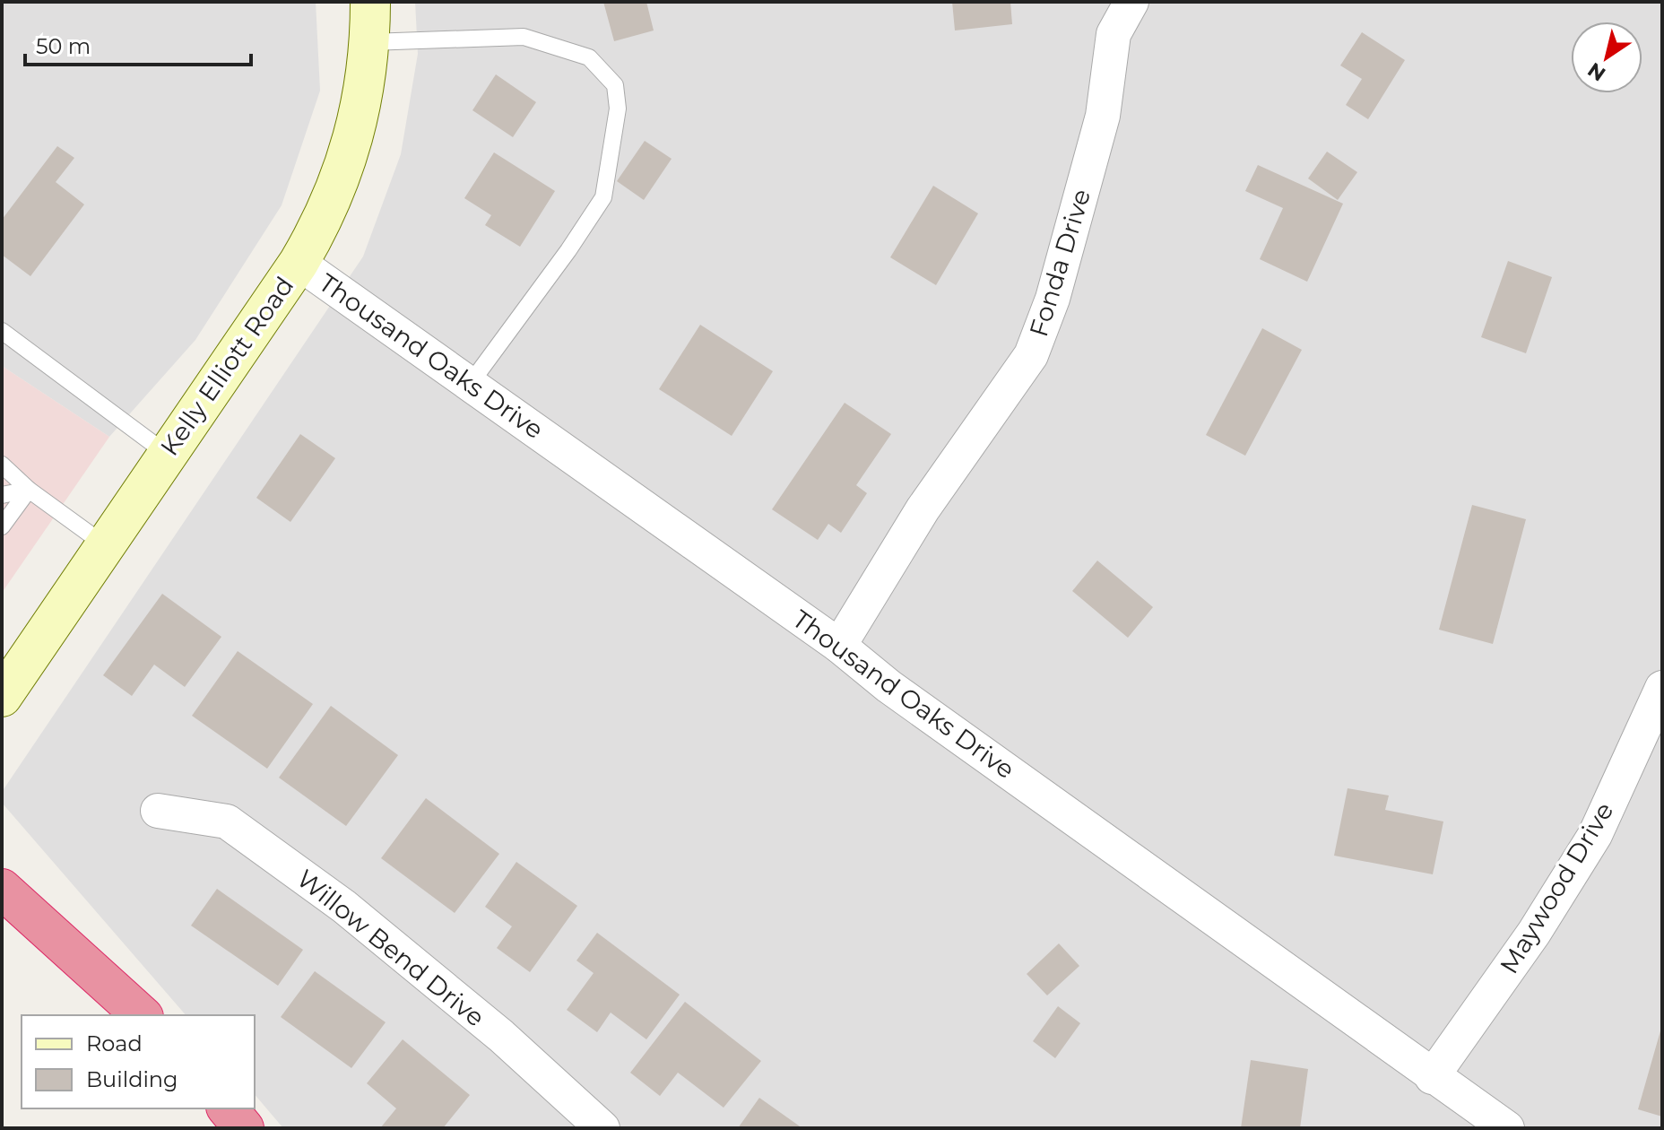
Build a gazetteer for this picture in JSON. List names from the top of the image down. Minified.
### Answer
{"streets":{"street":["Fonda Drive","Thousand Oaks Drive","Kelly Elliott Road","Maywood Drive","Willow Bend Drive"]},"crossings":[["Fonda Drive","Thousand Oaks Drive"],["Thousand Oaks Drive","Kelly Elliott Road"],["Thousand Oaks Drive","Maywood Drive"]],"legend":["Road","Building"],"scale_bar":"50 m","north":"bottom left"}
